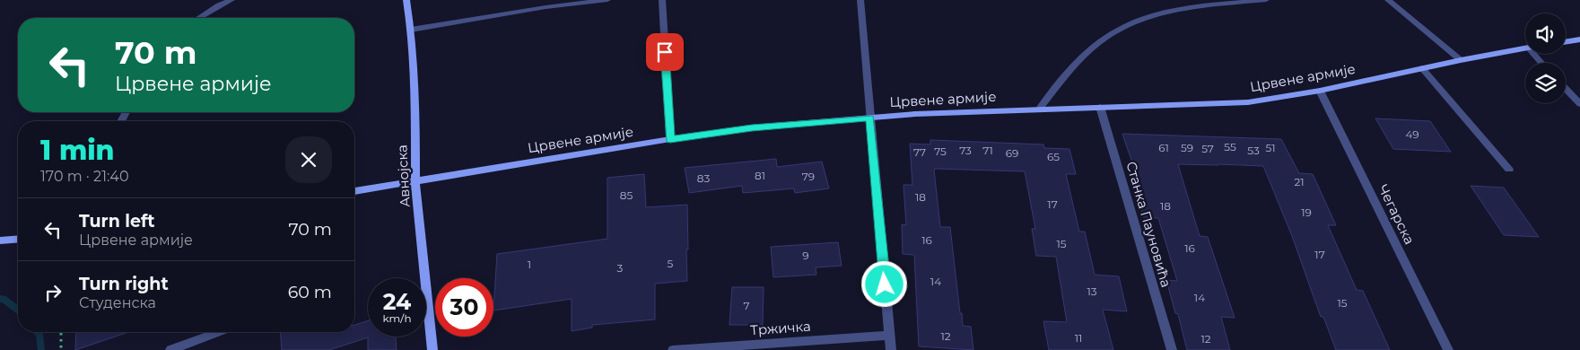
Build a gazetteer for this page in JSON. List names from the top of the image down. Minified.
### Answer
{"streets":{"main road":["Црвене армије","Авнојска"],"street":["Чегарска","Станка Пауновића","Тржичка"]},"crossings":[["Црвене армије","Авнојска"],["Црвене армије","Чегарска"],["Црвене армије","Станка Пауновића"]],"house_numbers":["49","55","61","59","51","57","73","71","53","75","77","69","65","81","79","83","21","85","18","17","18","19","16","15","16","17","9","5","1","3","14","13","14","15","7","12","11","12"],"page":{"turn":["70 m","Црвене армије"],"heading":["1 min","170 m · 21:40"],"list":[{"name":"Turn left","note":"Црвене армије","value":"70 m"},{"name":"Turn right","note":"Студенска","value":"60 m"}],"speed":"24 km/h","limit":"30"}}
